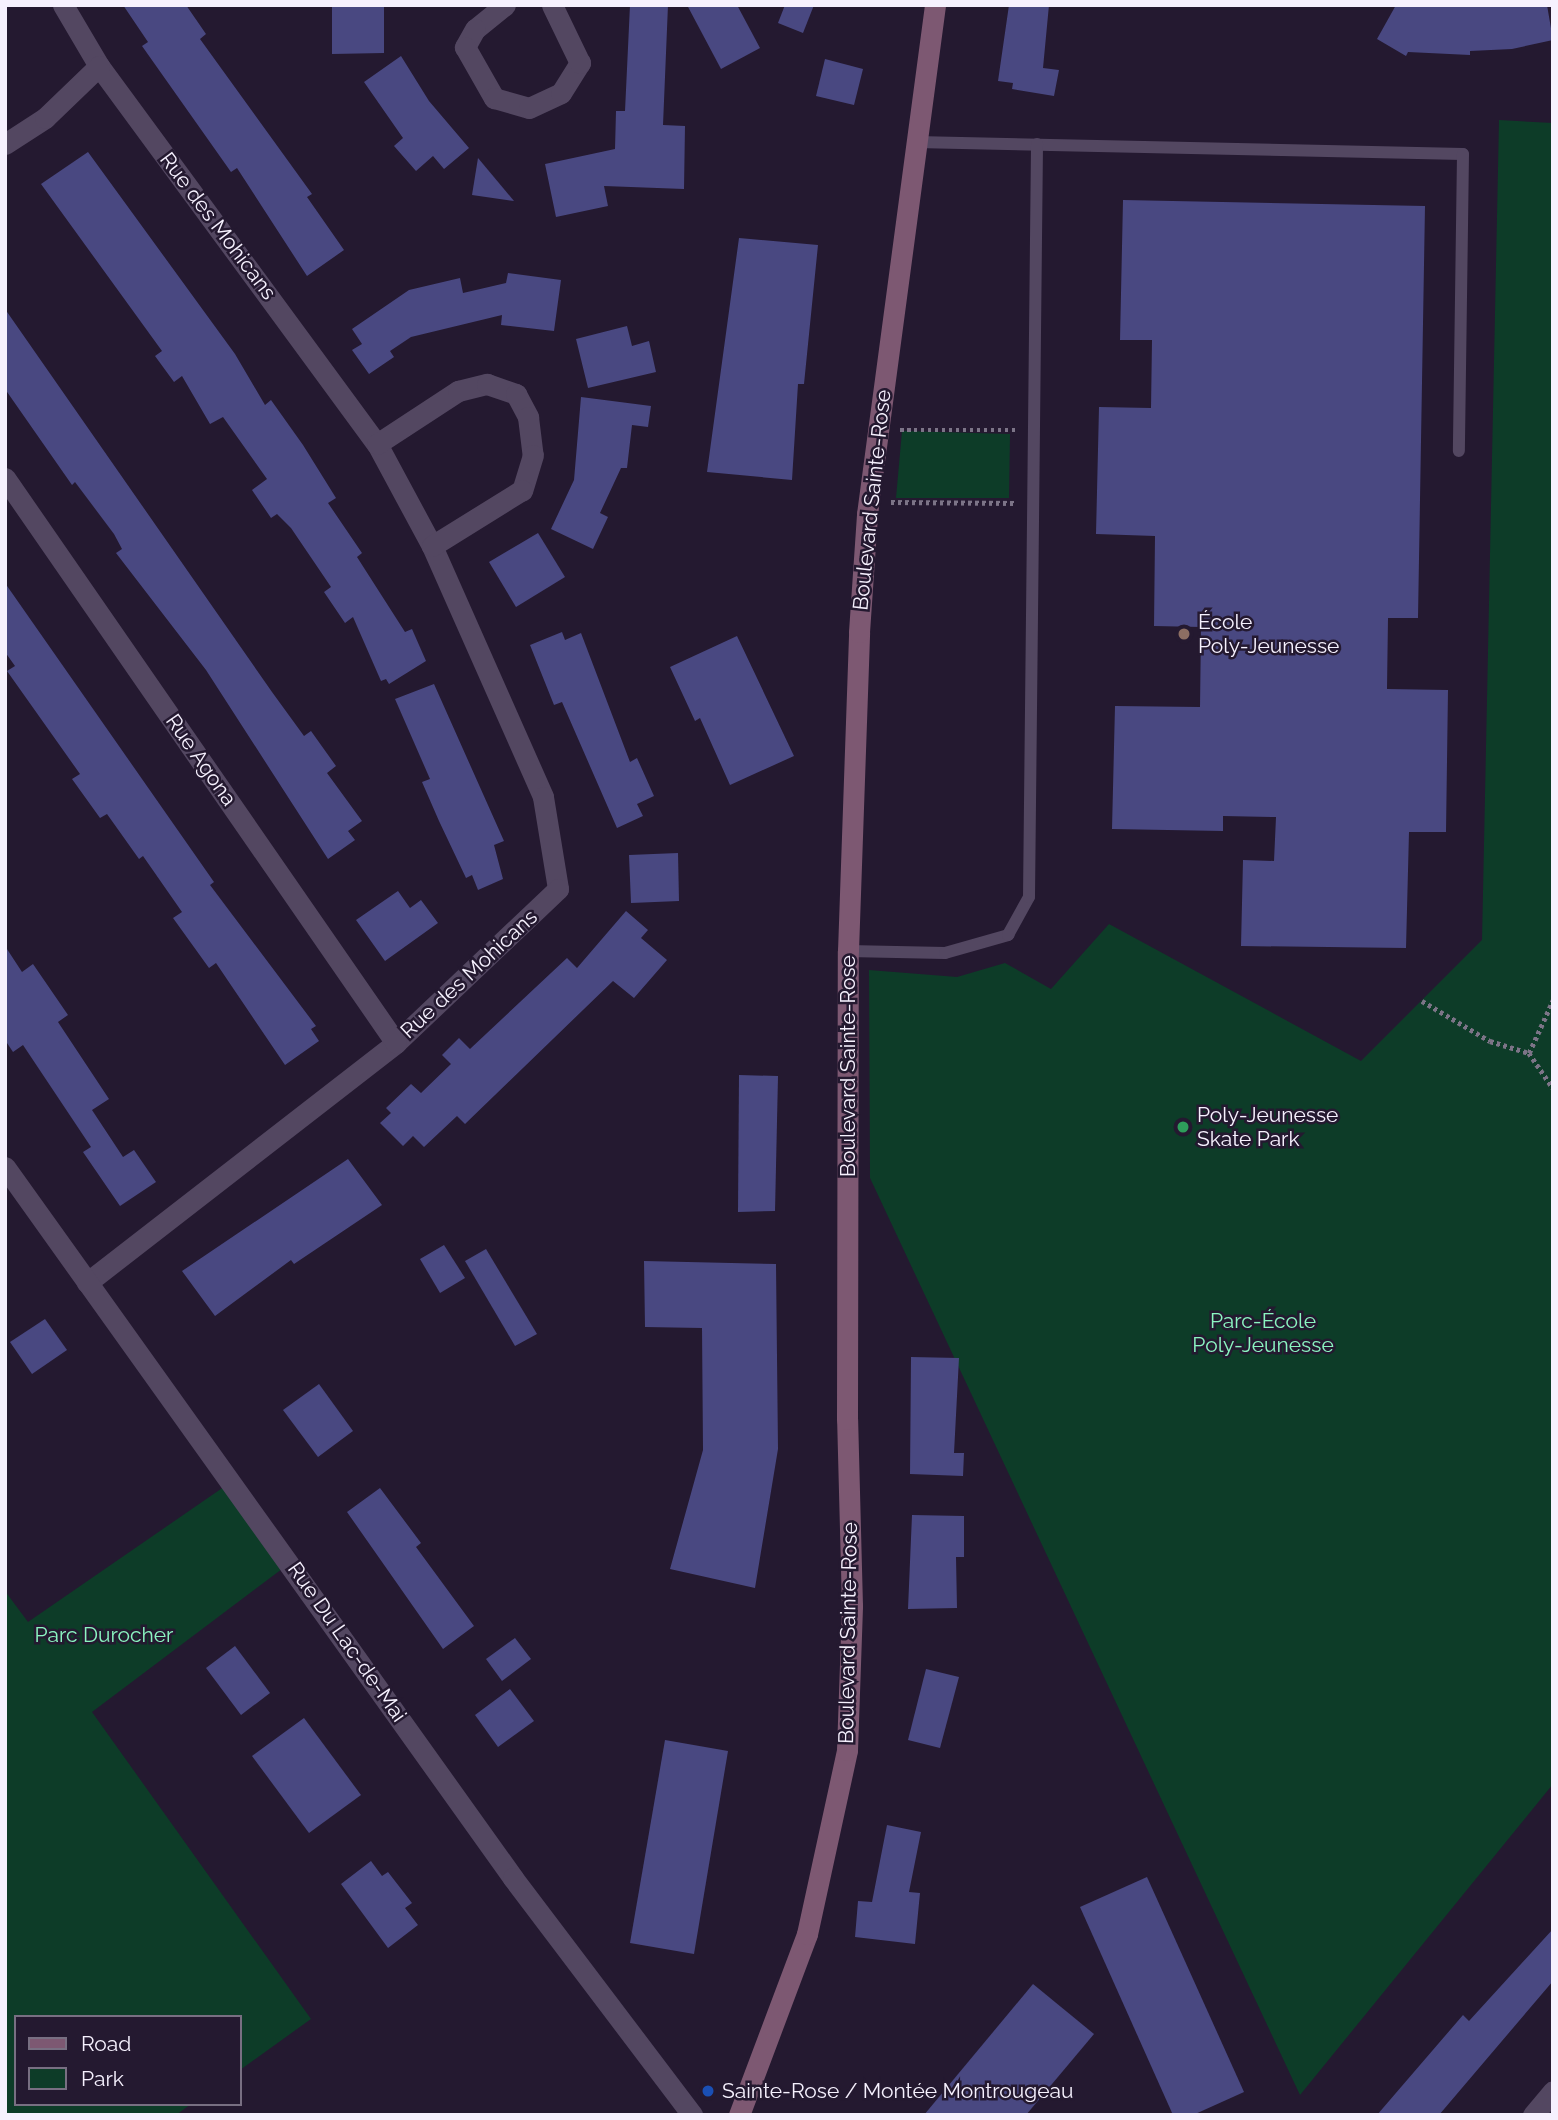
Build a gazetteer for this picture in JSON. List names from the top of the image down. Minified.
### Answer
{"streets":{"street":["Rue des Mohicans","Boulevard Sainte-Rose","Rue Agona","Rue Du Lac-de-Mai"]},"crossings":[["Rue des Mohicans","Rue Agona"],["Rue des Mohicans","Rue Du Lac-de-Mai"]],"parks":["Parc-École Poly-Jeunesse","Parc Durocher"],"places":["École Poly-Jeunesse","Poly-Jeunesse Skate Park","Sainte-Rose / Montée Montrougeau"],"legend":["Road","Park"]}
